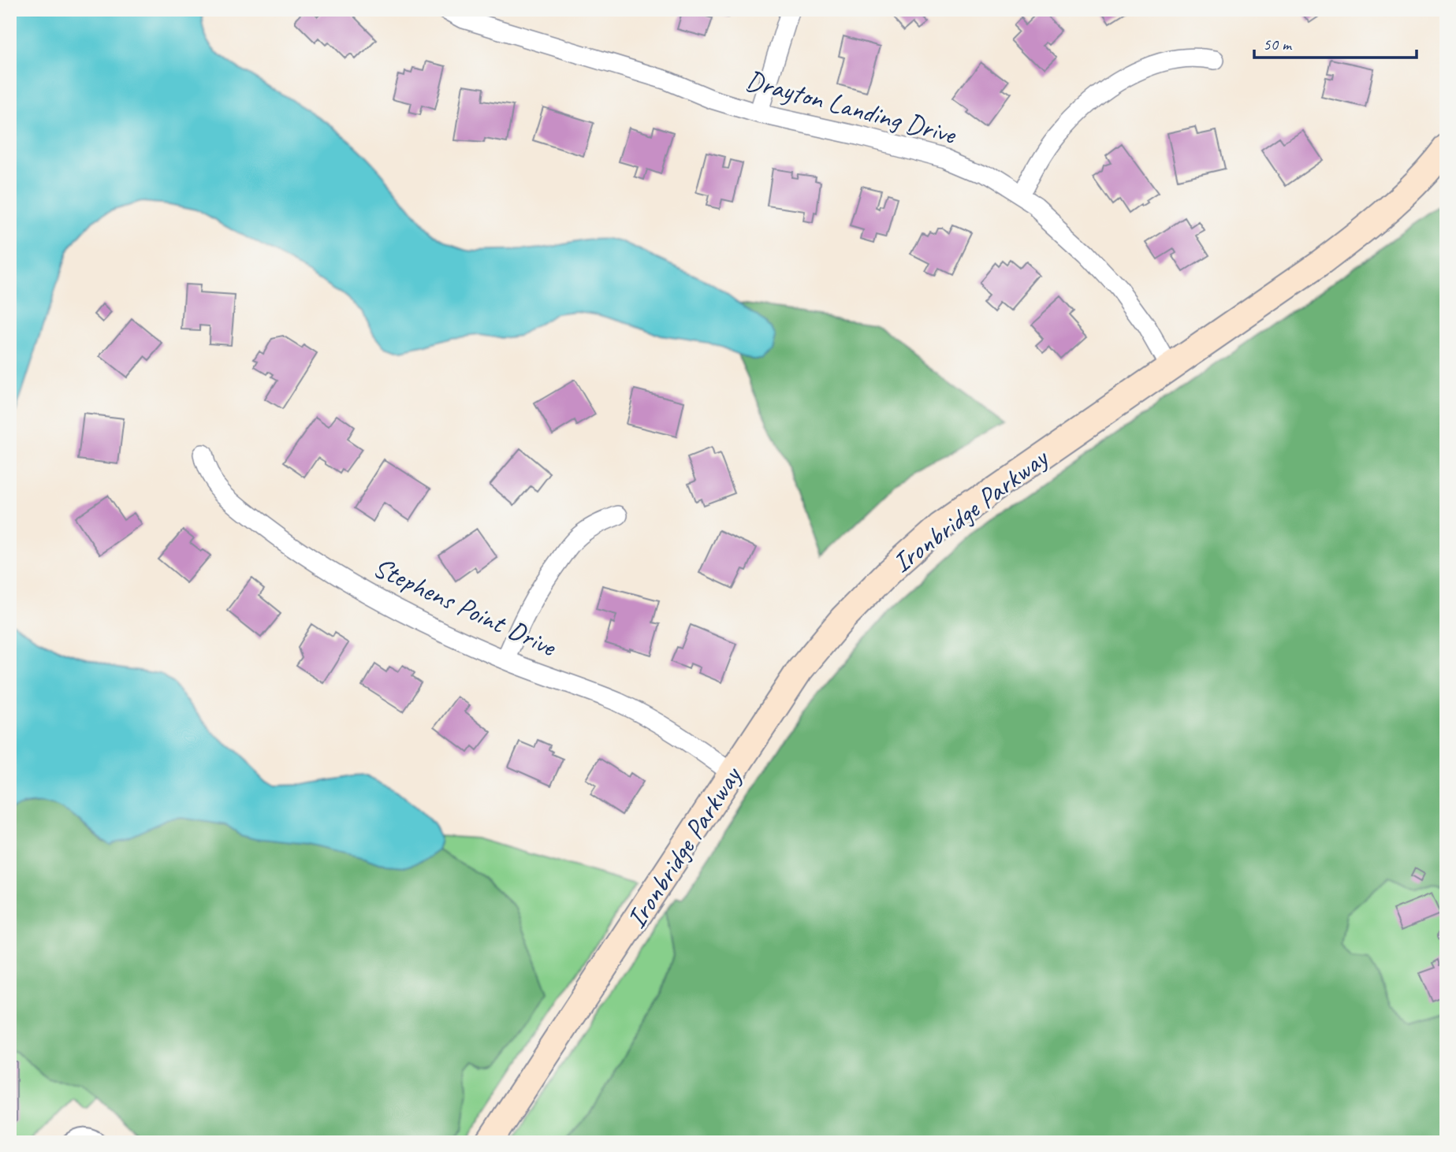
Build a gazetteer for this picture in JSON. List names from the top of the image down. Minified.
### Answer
{"streets":{"street":["Drayton Landing Drive","Ironbridge Parkway","Stephens Point Drive"]},"crossings":[["Drayton Landing Drive","Ironbridge Parkway"],["Ironbridge Parkway","Stephens Point Drive"]],"scale_bar":"50 m"}
